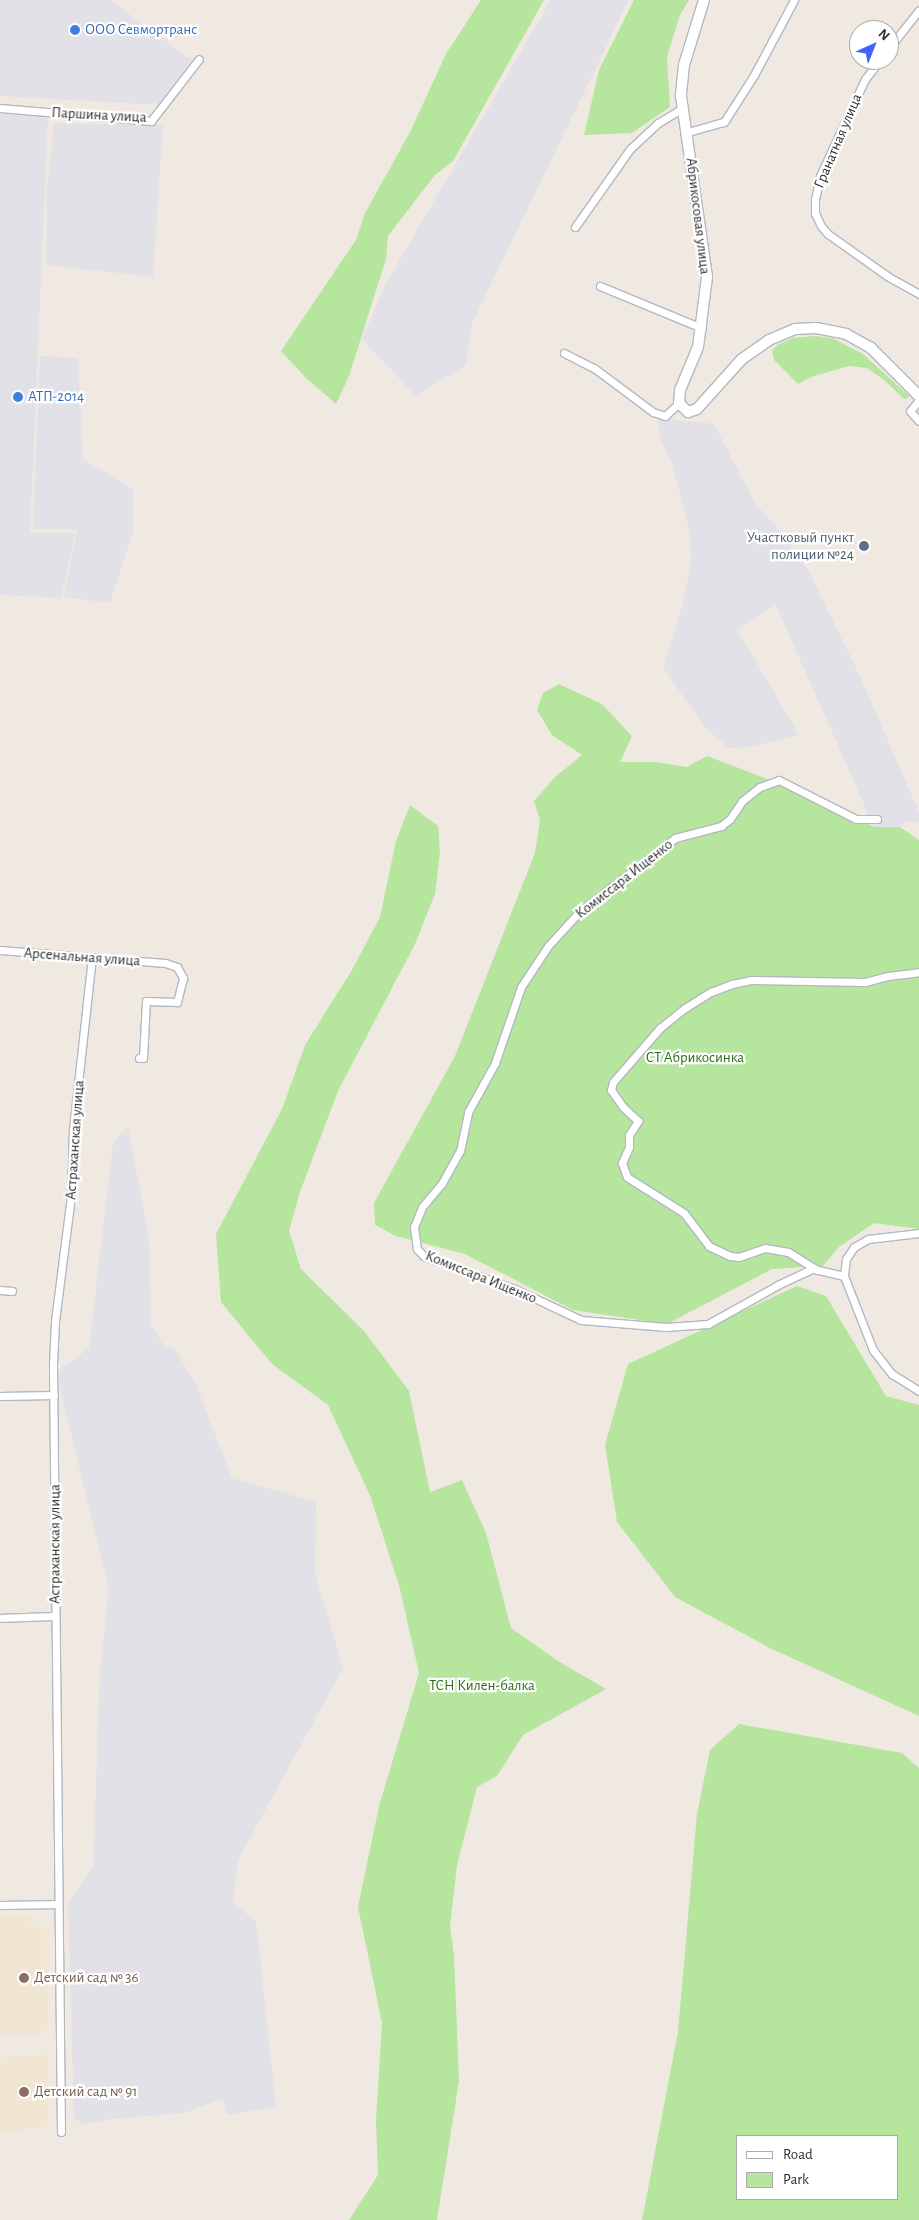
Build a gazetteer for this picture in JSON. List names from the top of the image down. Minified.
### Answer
{"streets":{"main road":["Абрикосовая улица"],"street":["Паршина улица","Гранатная улица","Комиссара Ищенко","Арсенальная улица","Астраханская улица"]},"crossings":[["Арсенальная улица","Астраханская улица"]],"parks":["СТ Абрикосинка","ТСН Килен-балка"],"places":["ООО Севмортранс","АТП-2014","Участковый пункт полиции №24","Детский сад № 36","Детский сад № 91"],"legend":["Road","Park"],"north":"top right"}
